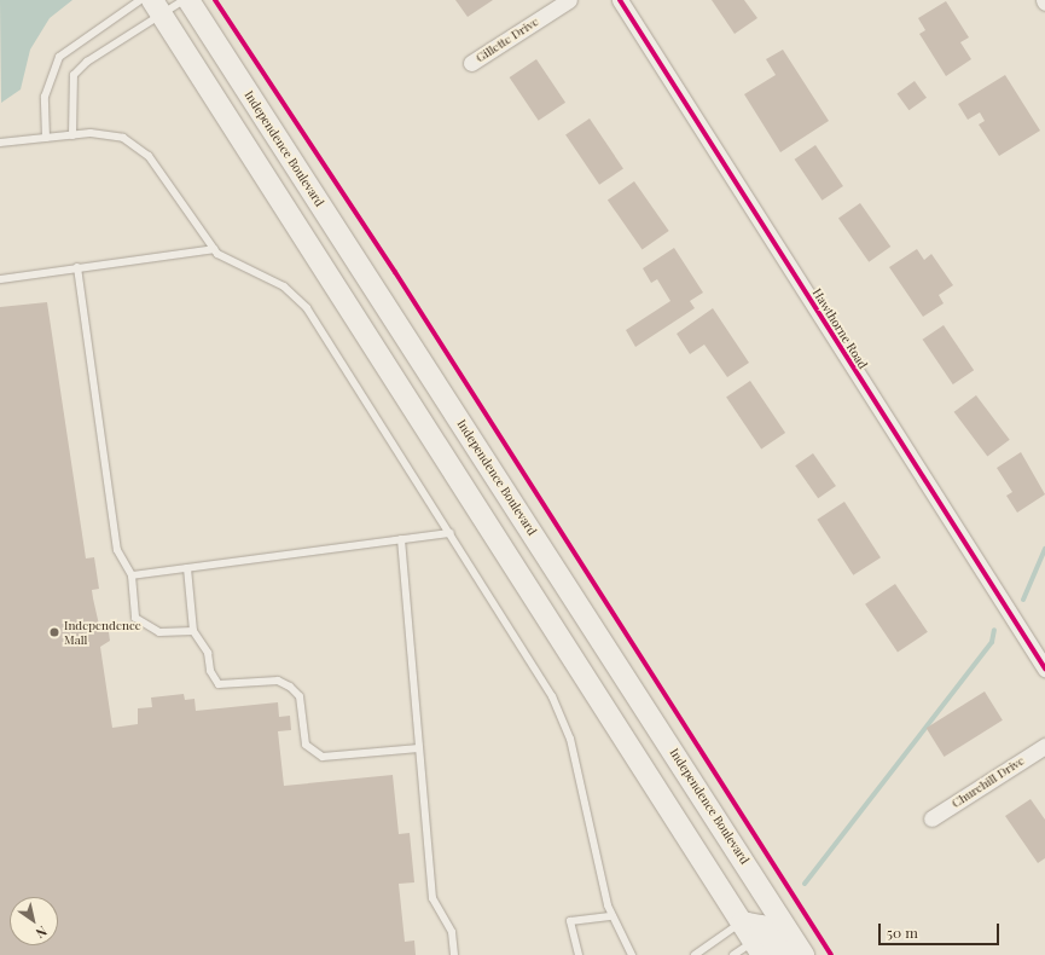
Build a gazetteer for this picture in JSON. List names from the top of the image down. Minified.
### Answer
{"streets":{"main road":["Independence Boulevard"],"street":["Gillette Drive","Hawthorne Road","Churchill Drive"]},"places":["Independence Mall"],"scale_bar":"50 m","north":"bottom right"}
